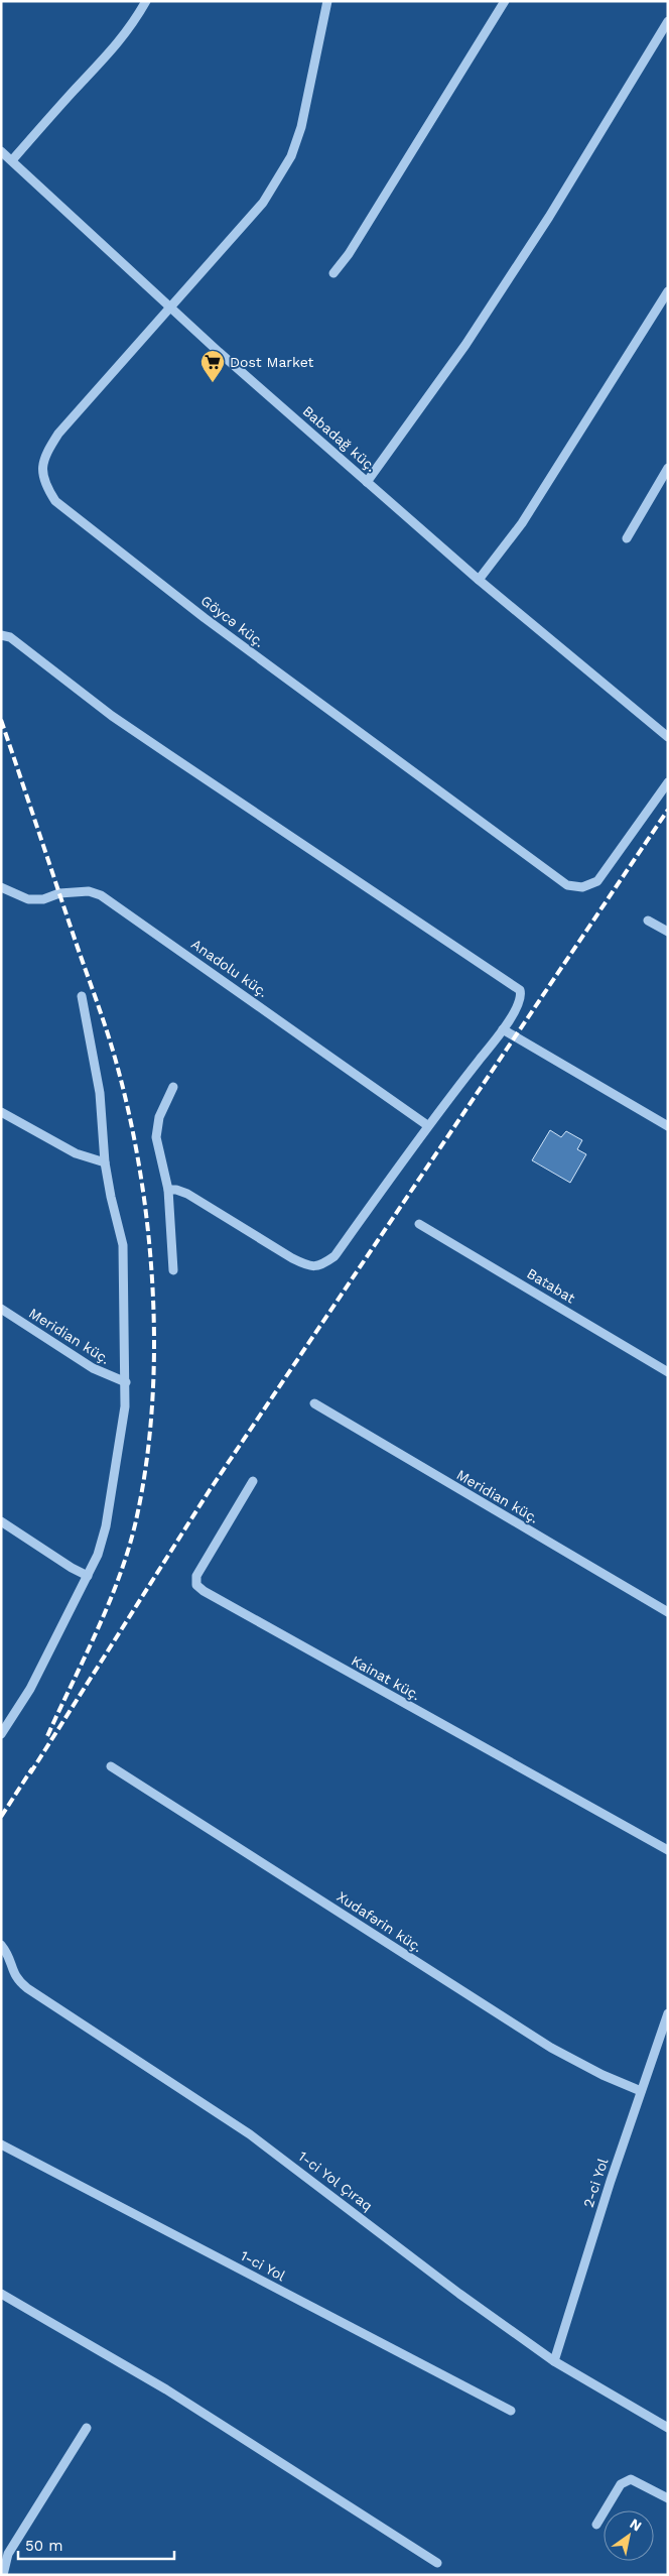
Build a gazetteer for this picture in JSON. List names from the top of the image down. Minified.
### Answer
{"streets":{"street":["Babadağ küç.","Göycə küç.","Anadolu küç.","Batabat","Meridian küç.","Kainat küç.","Xudafərin küç.","1-ci Yol Çıraq","2-ci Yol","1-ci Yol"]},"crossings":[["Babadağ küç.","Göycə küç."],["Xudafərin küç.","2-ci Yol"],["1-ci Yol Çıraq","2-ci Yol"]],"places":{"supermarket":["Dost Market"]},"scale_bar":"50 m","north":"top right"}
